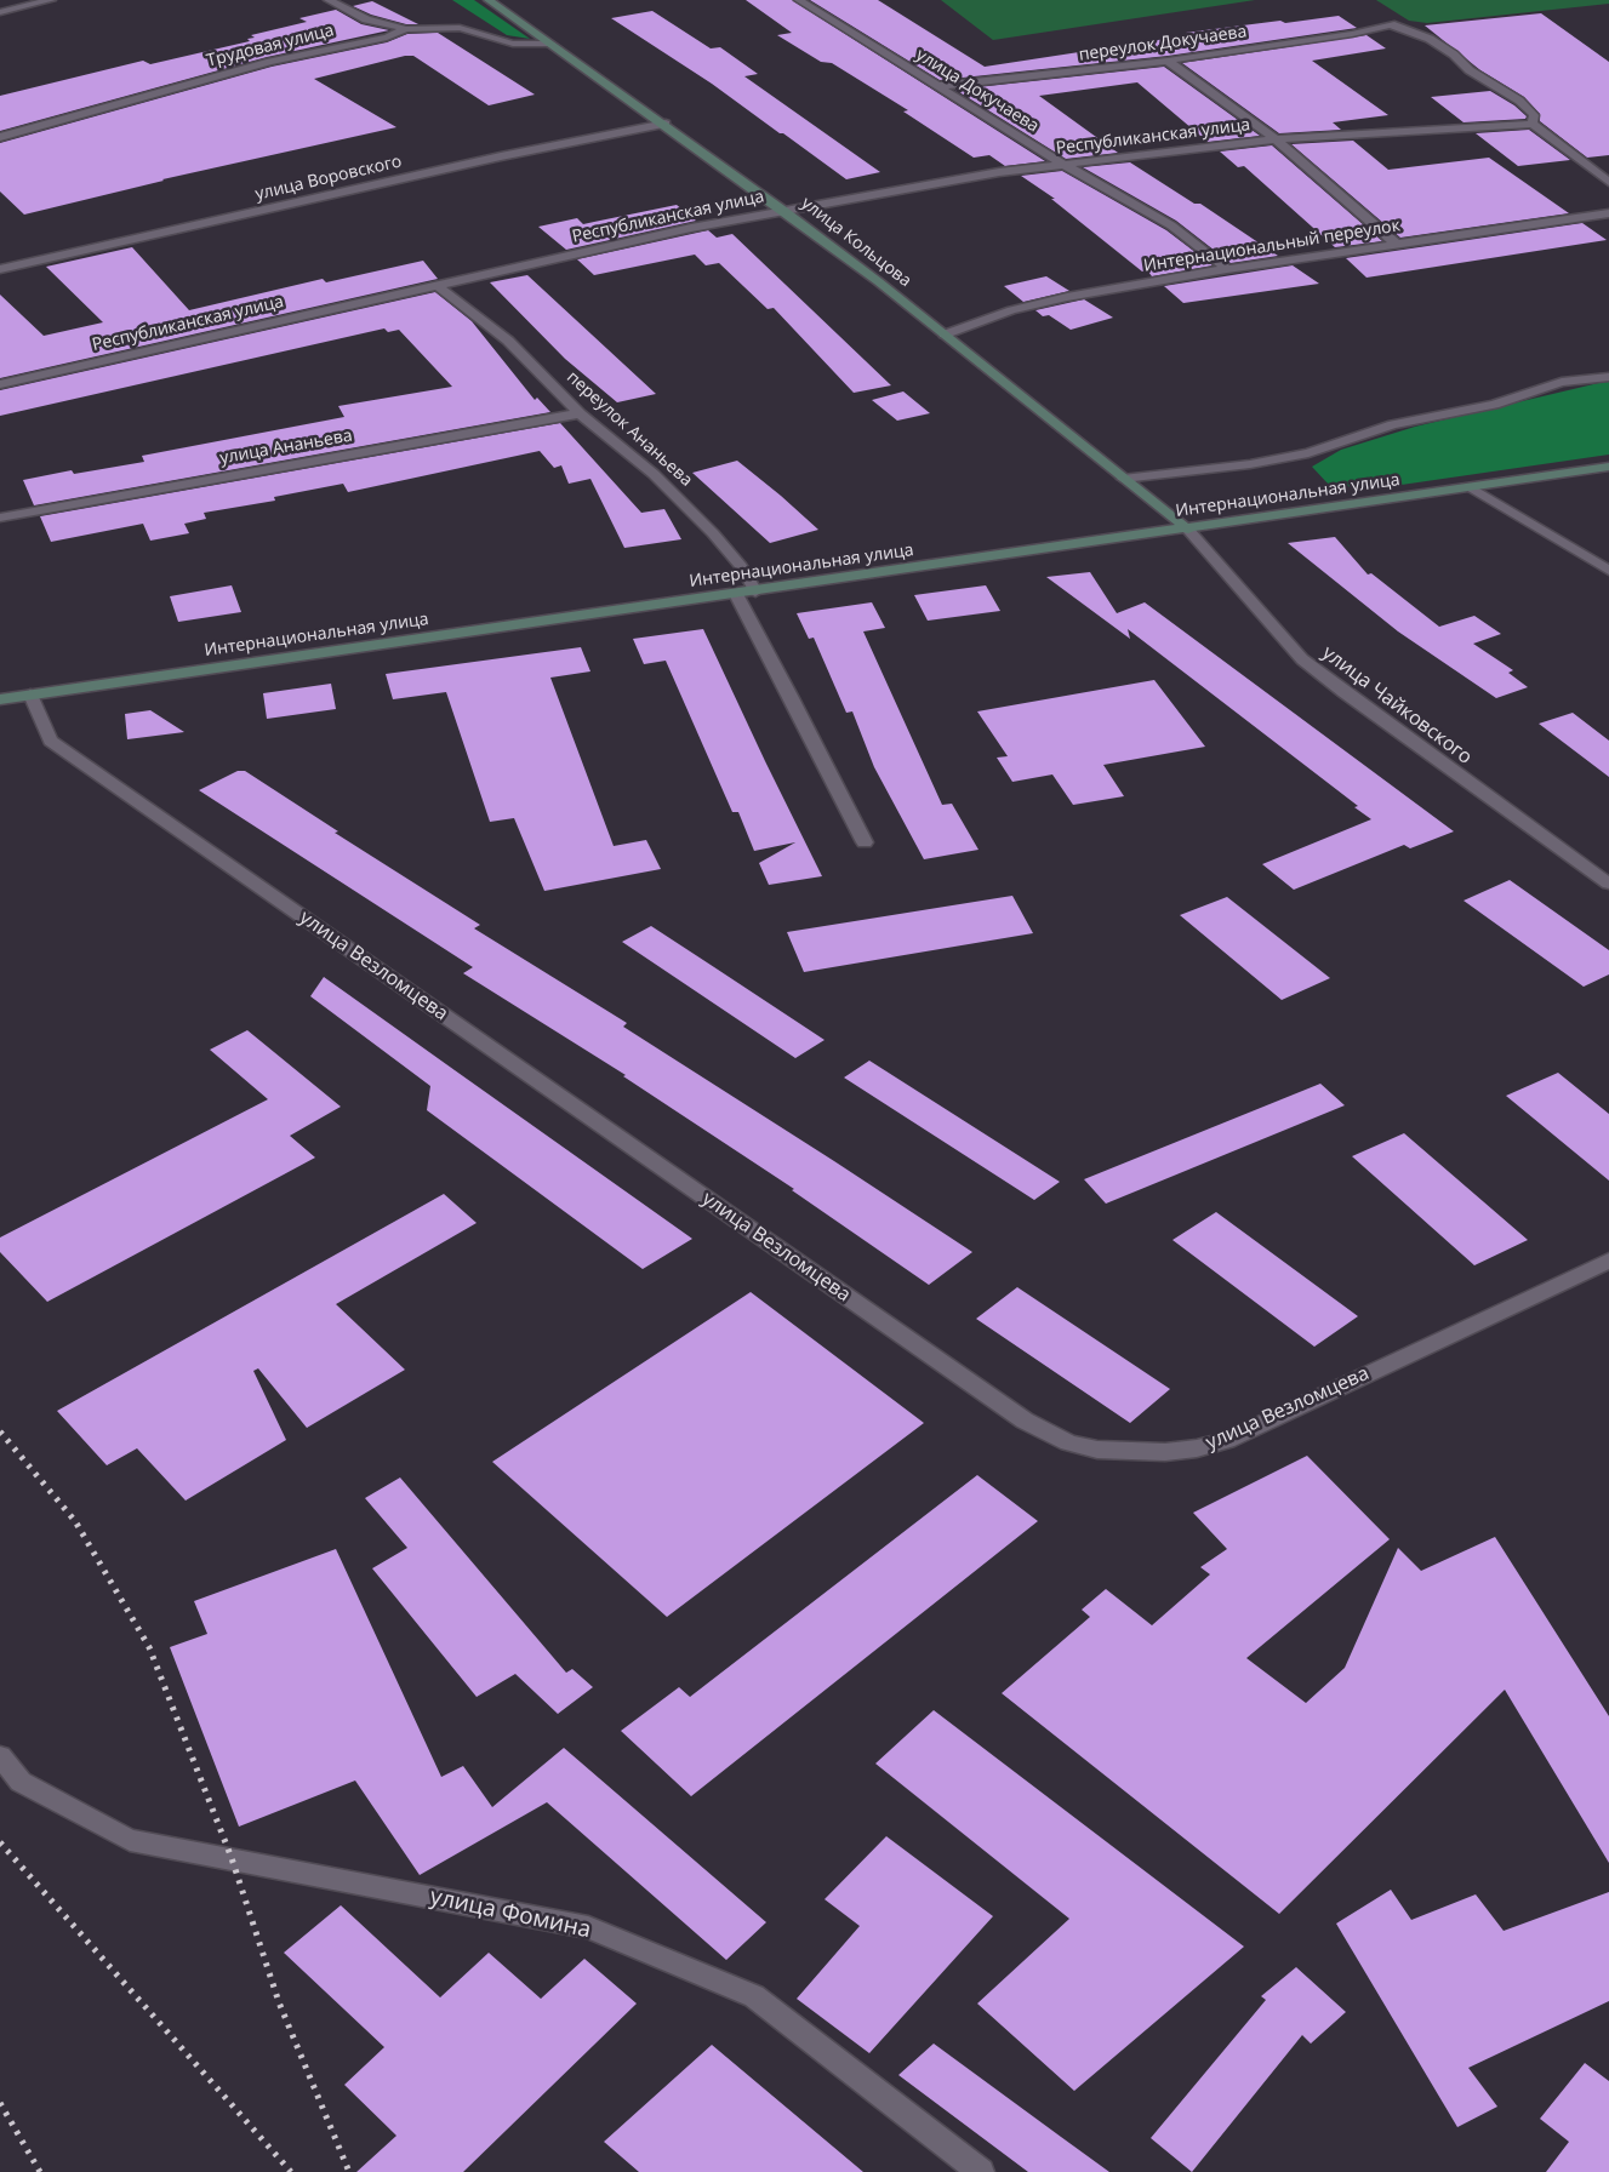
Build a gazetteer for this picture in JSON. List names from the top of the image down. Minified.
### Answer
{"streets":{"main road":["улица Кольцова","Интернациональная улица"],"street":["переулок Докучаева","Трудовая улица","улица Докучаева","Республиканская улица","улица Воровского","Интернациональный переулок","переулок Ананьева","улица Ананьева","улица Чайковского","улица Везломцева","улица Фомина"]},"crossings":[["переулок Докучаева","улица Докучаева"],["переулок Докучаева","Республиканская улица"],["Трудовая улица","улица Кольцова"],["улица Докучаева","Республиканская улица"],["улица Докучаева","Интернациональный переулок"],["Республиканская улица","улица Кольцова"],["Республиканская улица","переулок Ананьева"],["улица Воровского","улица Кольцова"],["улица Кольцова","Интернациональный переулок"],["улица Кольцова","Интернациональная улица"],["улица Кольцова","улица Чайковского"],["переулок Ананьева","улица Ананьева"],["переулок Ананьева","Интернациональная улица"],["Интернациональная улица","улица Чайковского"],["Интернациональная улица","улица Везломцева"]]}
